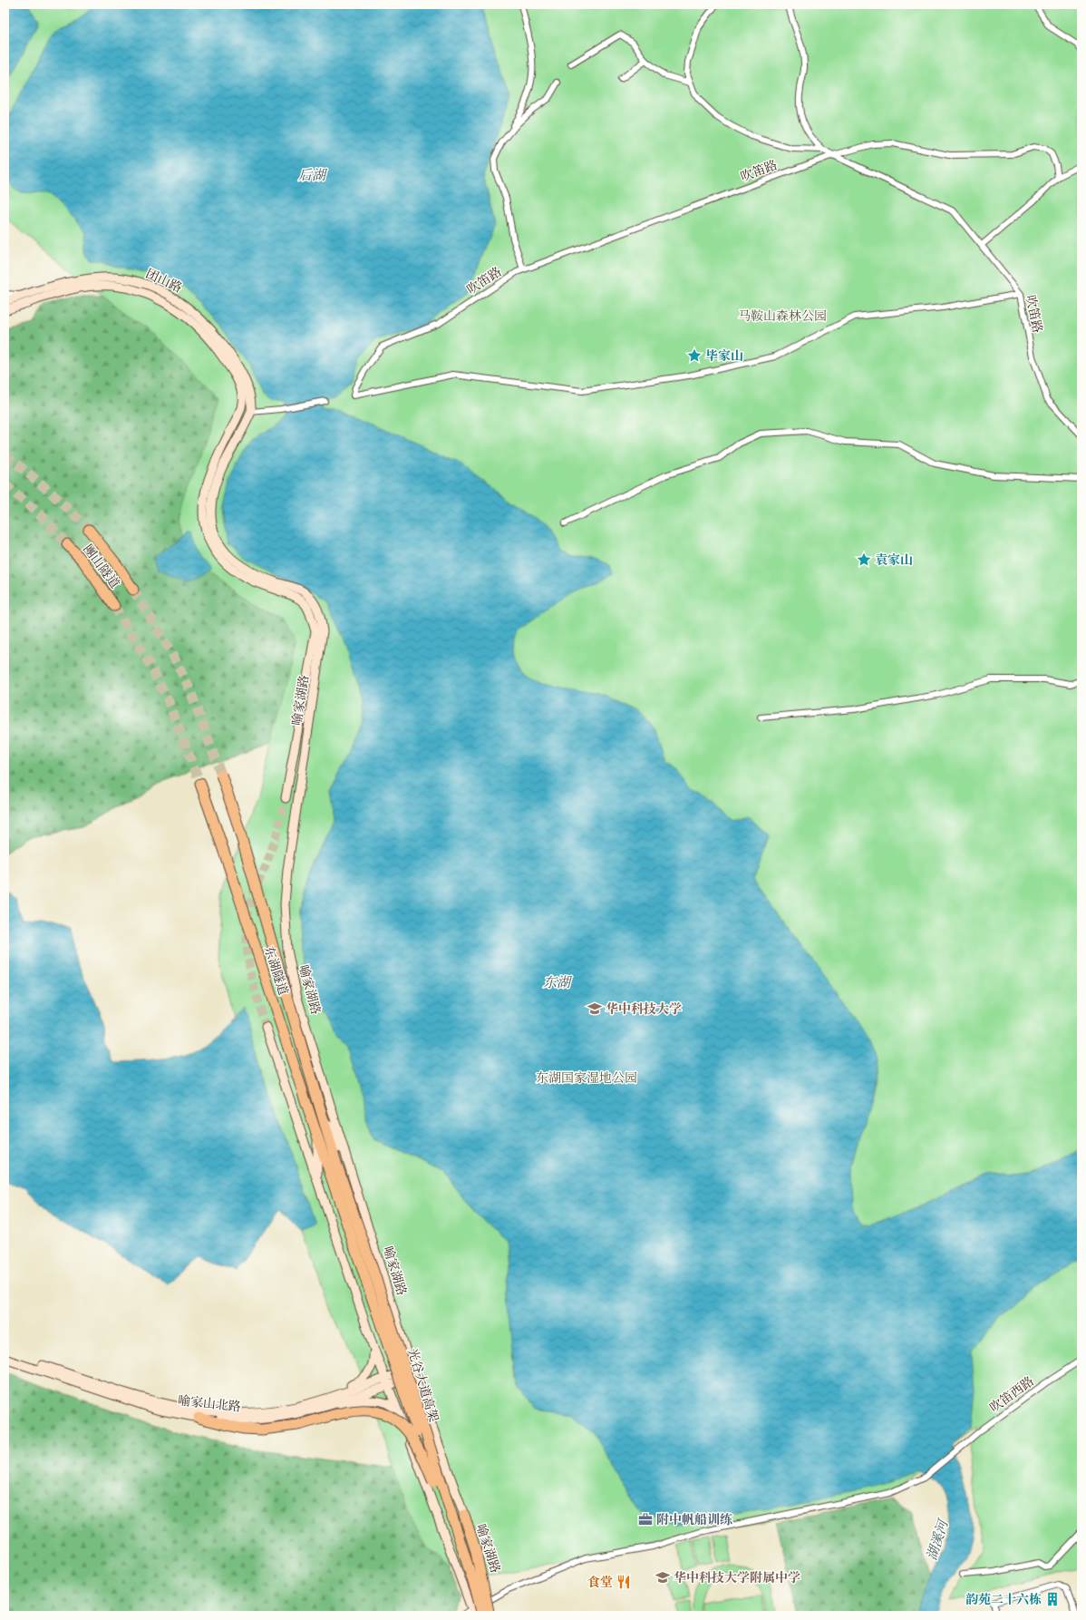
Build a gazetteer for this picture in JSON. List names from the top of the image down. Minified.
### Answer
{"streets":{"highway":["團山隧道","东湖隧道","光谷大道高架"],"main road":["团山路","喻家湖路","喻家山北路"],"street":["吹笛路","吹笛西路"]},"crossings":[["团山路","喻家湖路"],["喻家湖路","吹笛西路"],["喻家湖路","喻家山北路"],["东湖隧道","光谷大道高架"],["光谷大道高架","吹笛西路"]],"water":["后湖","东湖","湖溪河"],"parks":["马鞍山森林公园","东湖国家湿地公园"],"places":{"place":["毕家山","袁家山"],"school or university":["华中科技大学","华中科技大学附属中学"],"office":["附中帆船训练"],"restaurant":["食堂"],"building":["韵苑二十六栋"]}}
